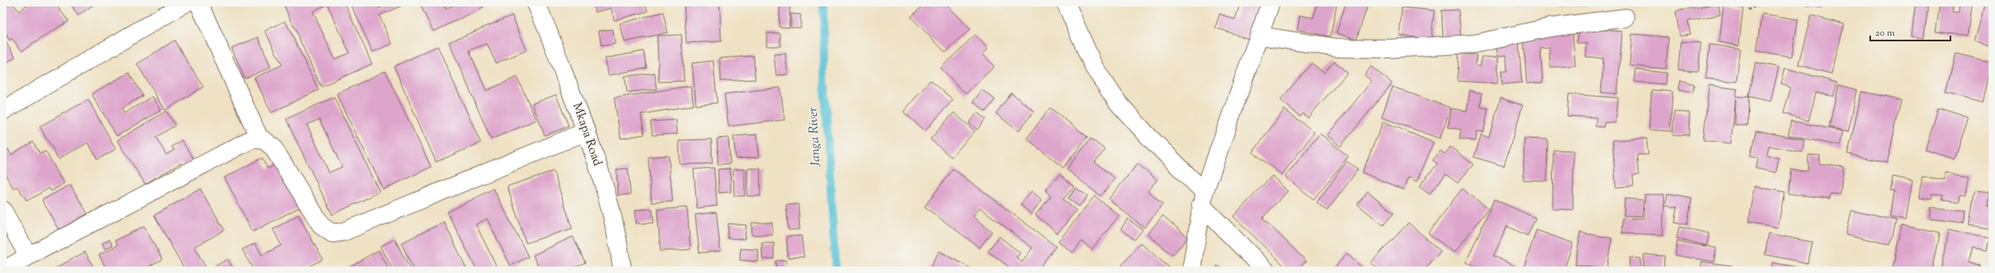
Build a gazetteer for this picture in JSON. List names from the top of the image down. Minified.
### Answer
{"streets":{"street":["Mkapa Road"]},"water":["Janga River"],"scale_bar":"20 m"}
